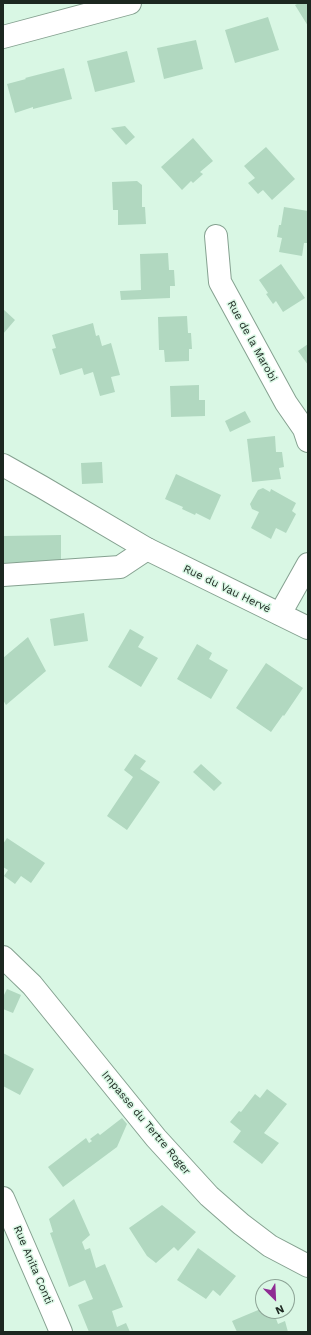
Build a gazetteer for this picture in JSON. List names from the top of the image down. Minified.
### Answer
{"streets":{"street":["Rue de la Marobi","Rue du Vau Hervé","Impasse du Tertre Roger","Rue Anita Conti"]},"north":"bottom right"}
